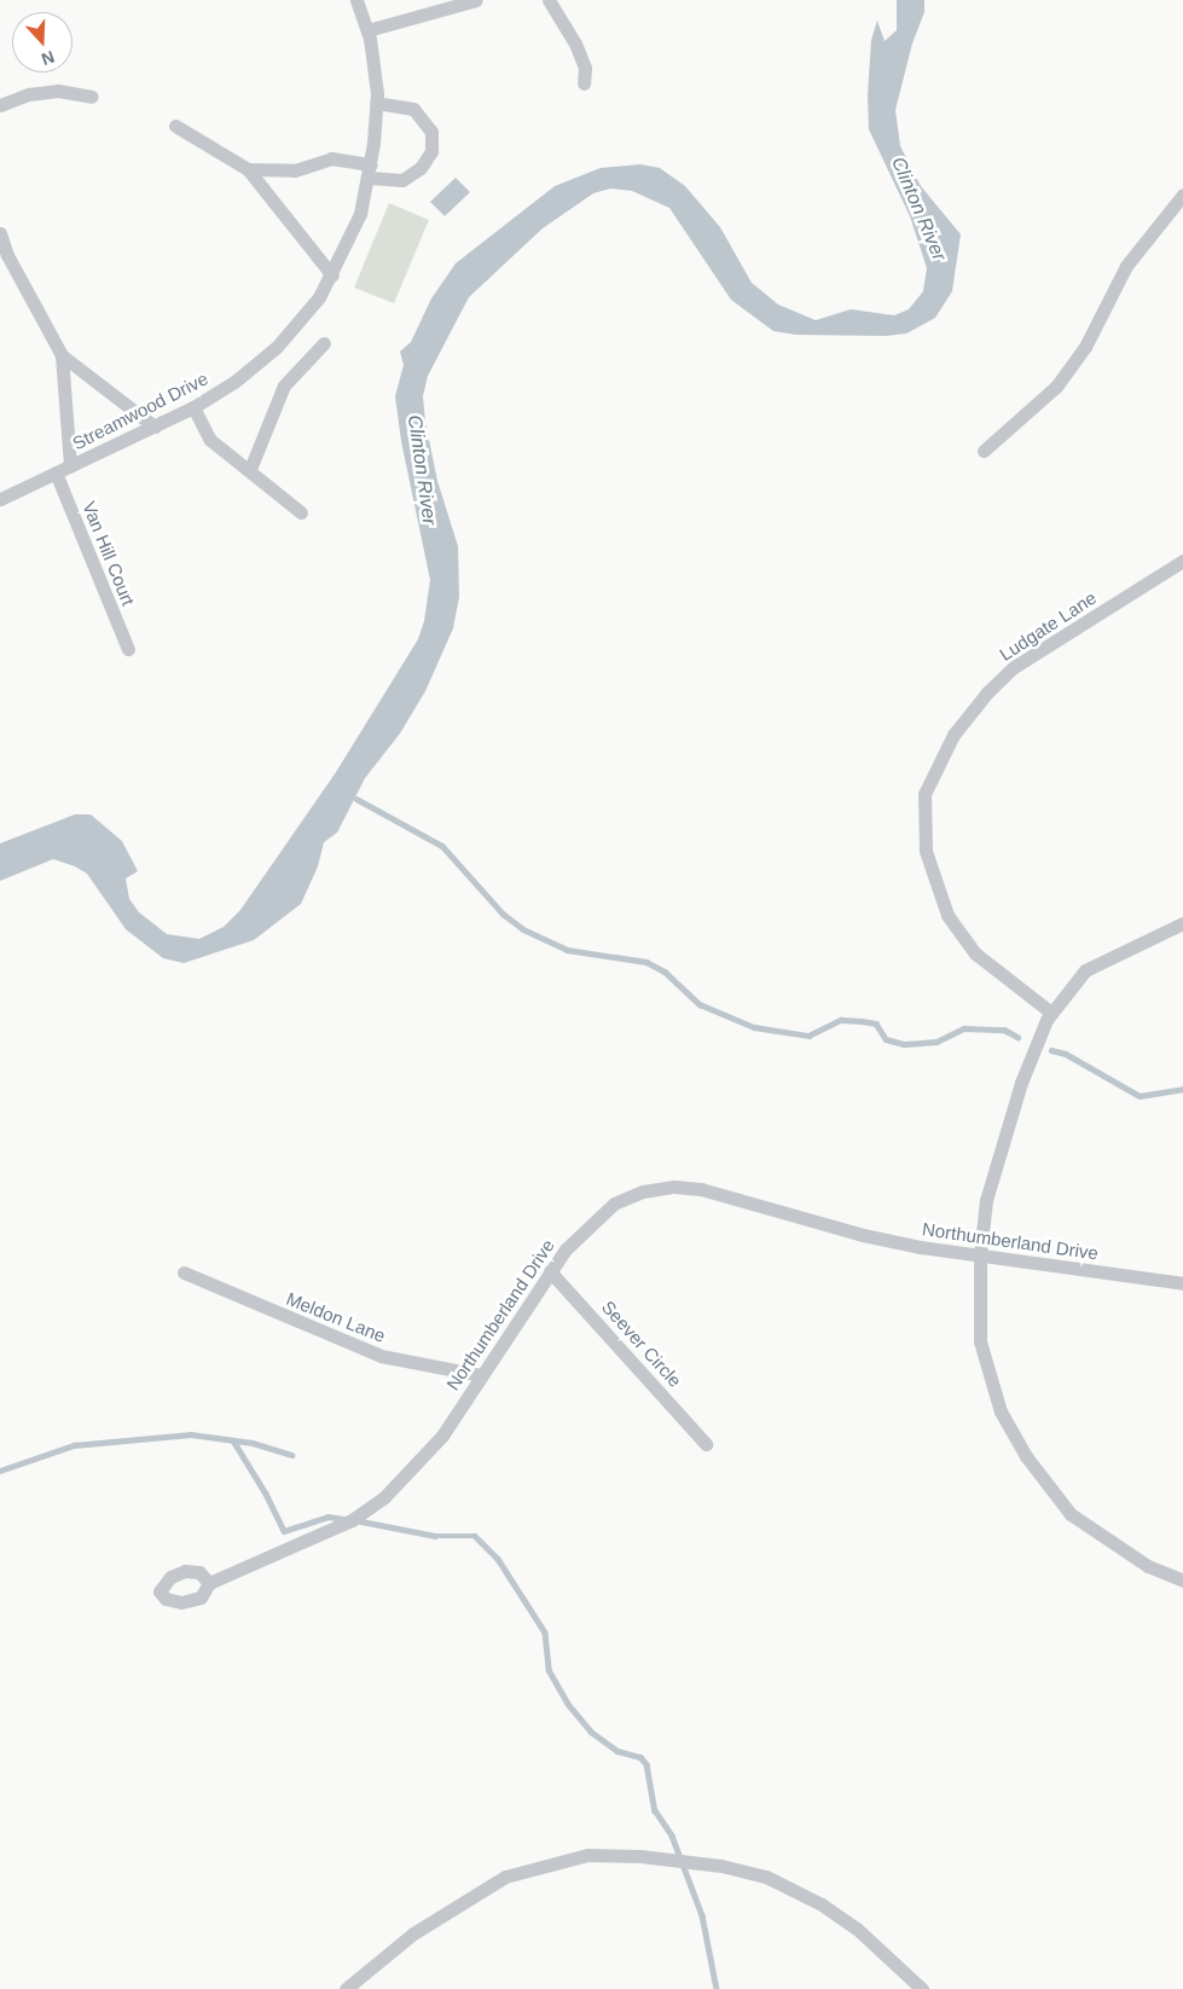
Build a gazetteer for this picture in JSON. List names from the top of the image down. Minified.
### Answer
{"streets":{"street":["Streamwood Drive","Van Hill Court","Ludgate Lane","Northumberland Drive","Meldon Lane","Seever Circle"]},"crossings":[["Streamwood Drive","Van Hill Court"],["Northumberland Drive","Meldon Lane"],["Northumberland Drive","Seever Circle"]],"water":["Clinton River"],"north":"bottom"}
